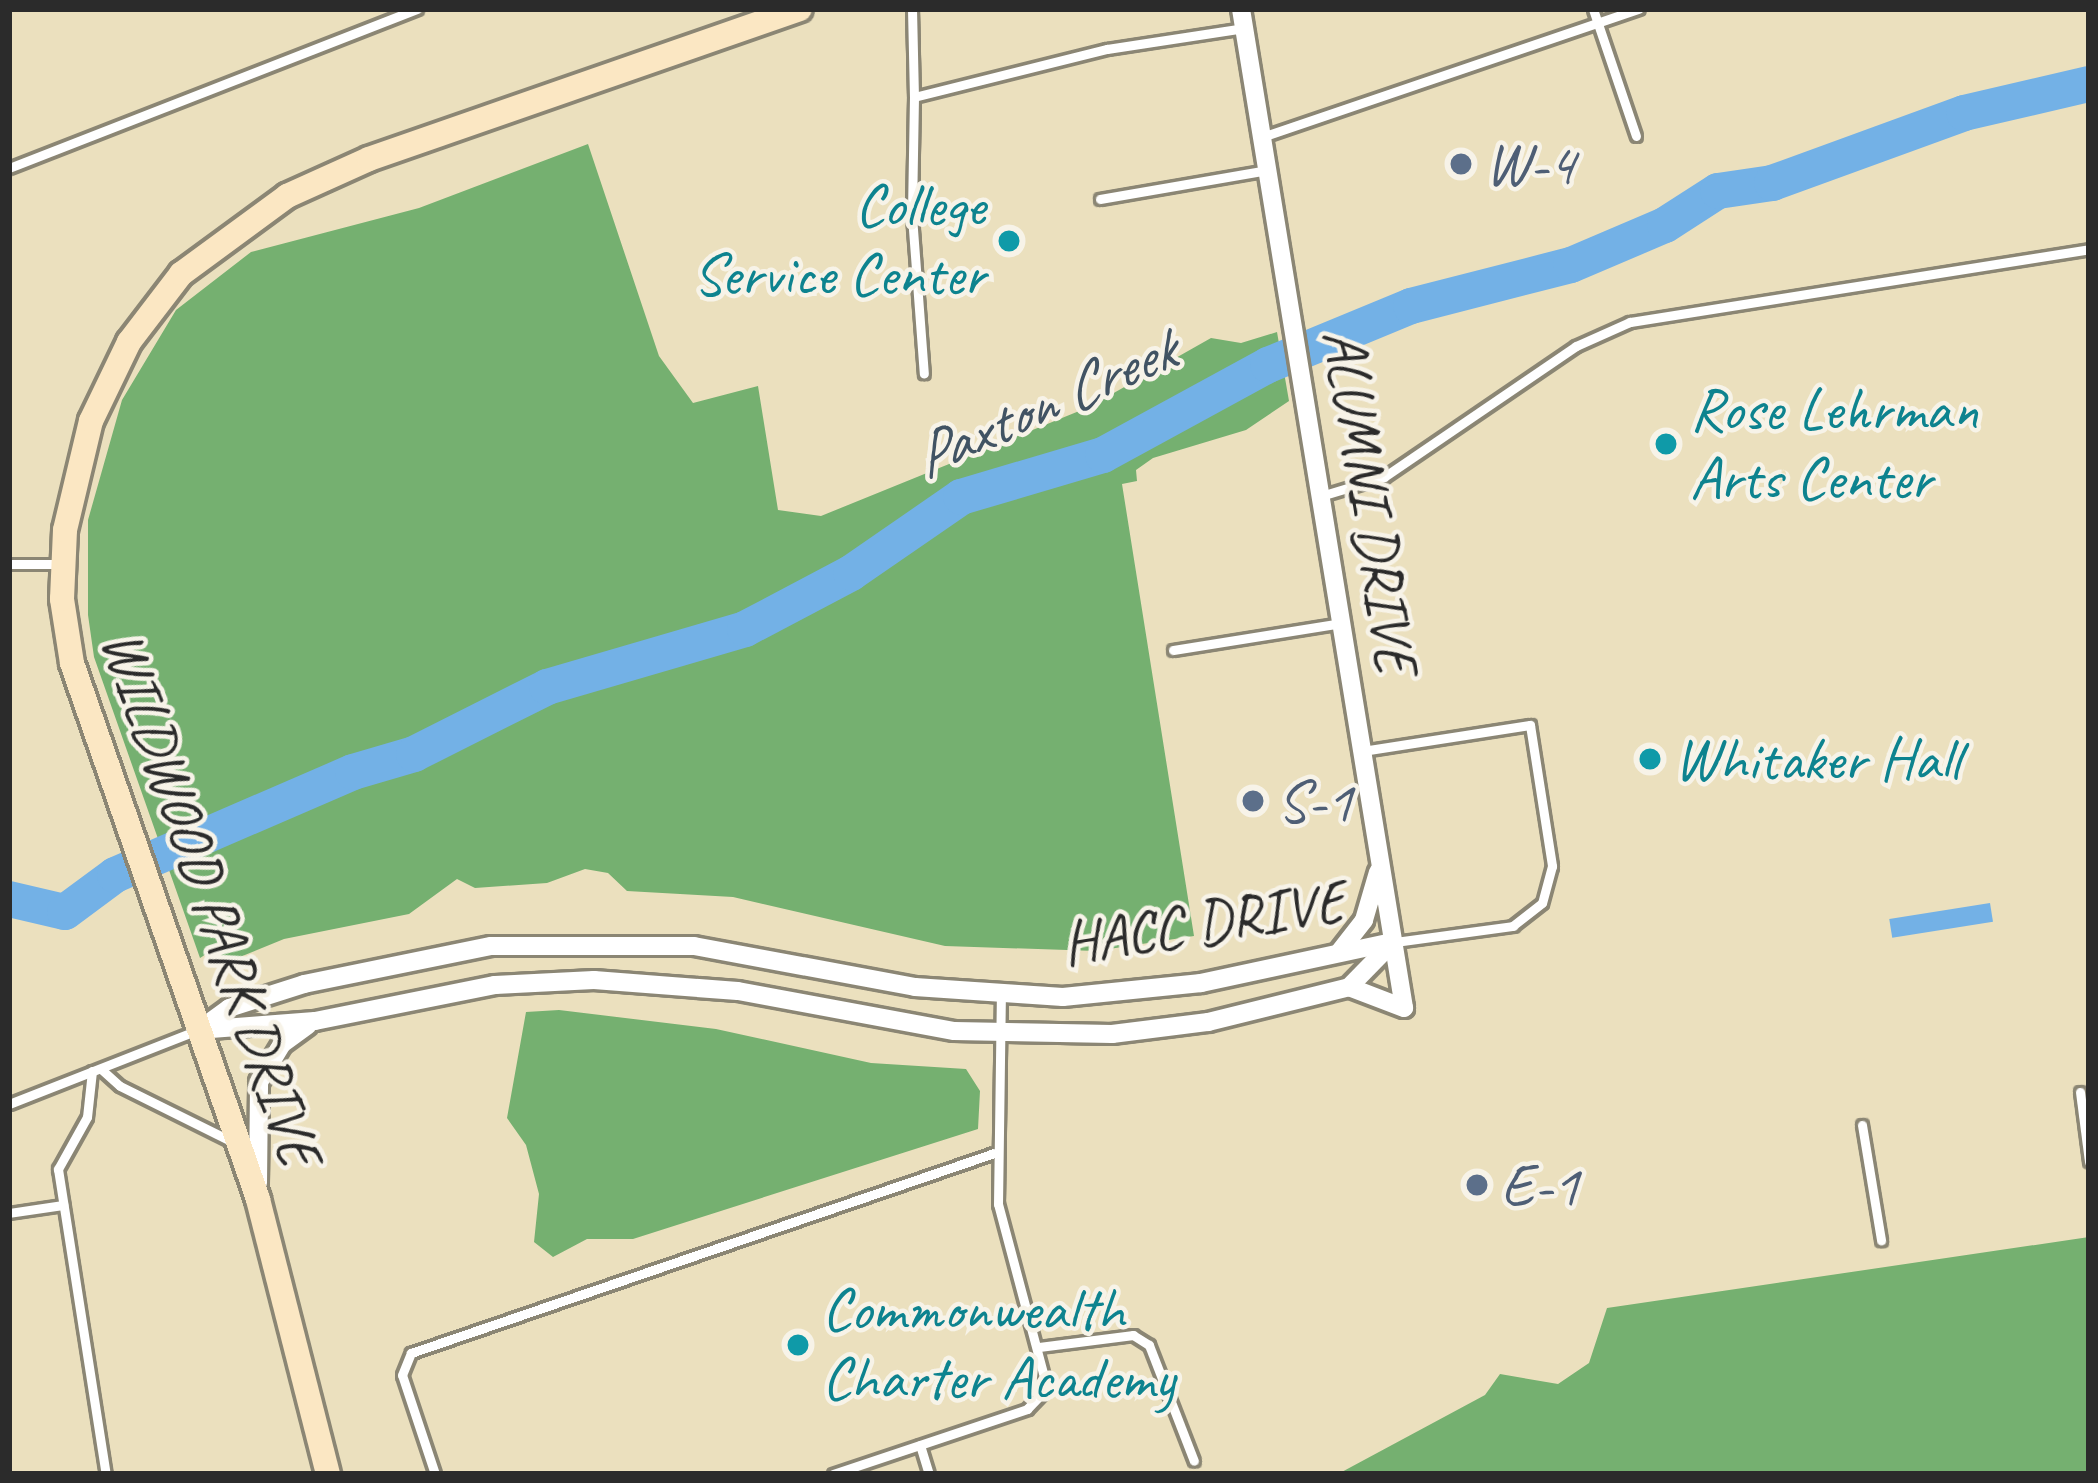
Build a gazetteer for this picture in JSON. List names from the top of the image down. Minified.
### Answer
{"streets":{"street":["ALUMNI DRIVE","WILDWOOD PARK DRIVE","HACC DRIVE"]},"crossings":[["ALUMNI DRIVE","HACC DRIVE"],["WILDWOOD PARK DRIVE","HACC DRIVE"]],"water":["Paxton Creek"],"places":["W-4","College Service Center","Rose Lehrman Arts Center","Whitaker Hall","S-1","E-1","Commonwealth Charter Academy"]}
